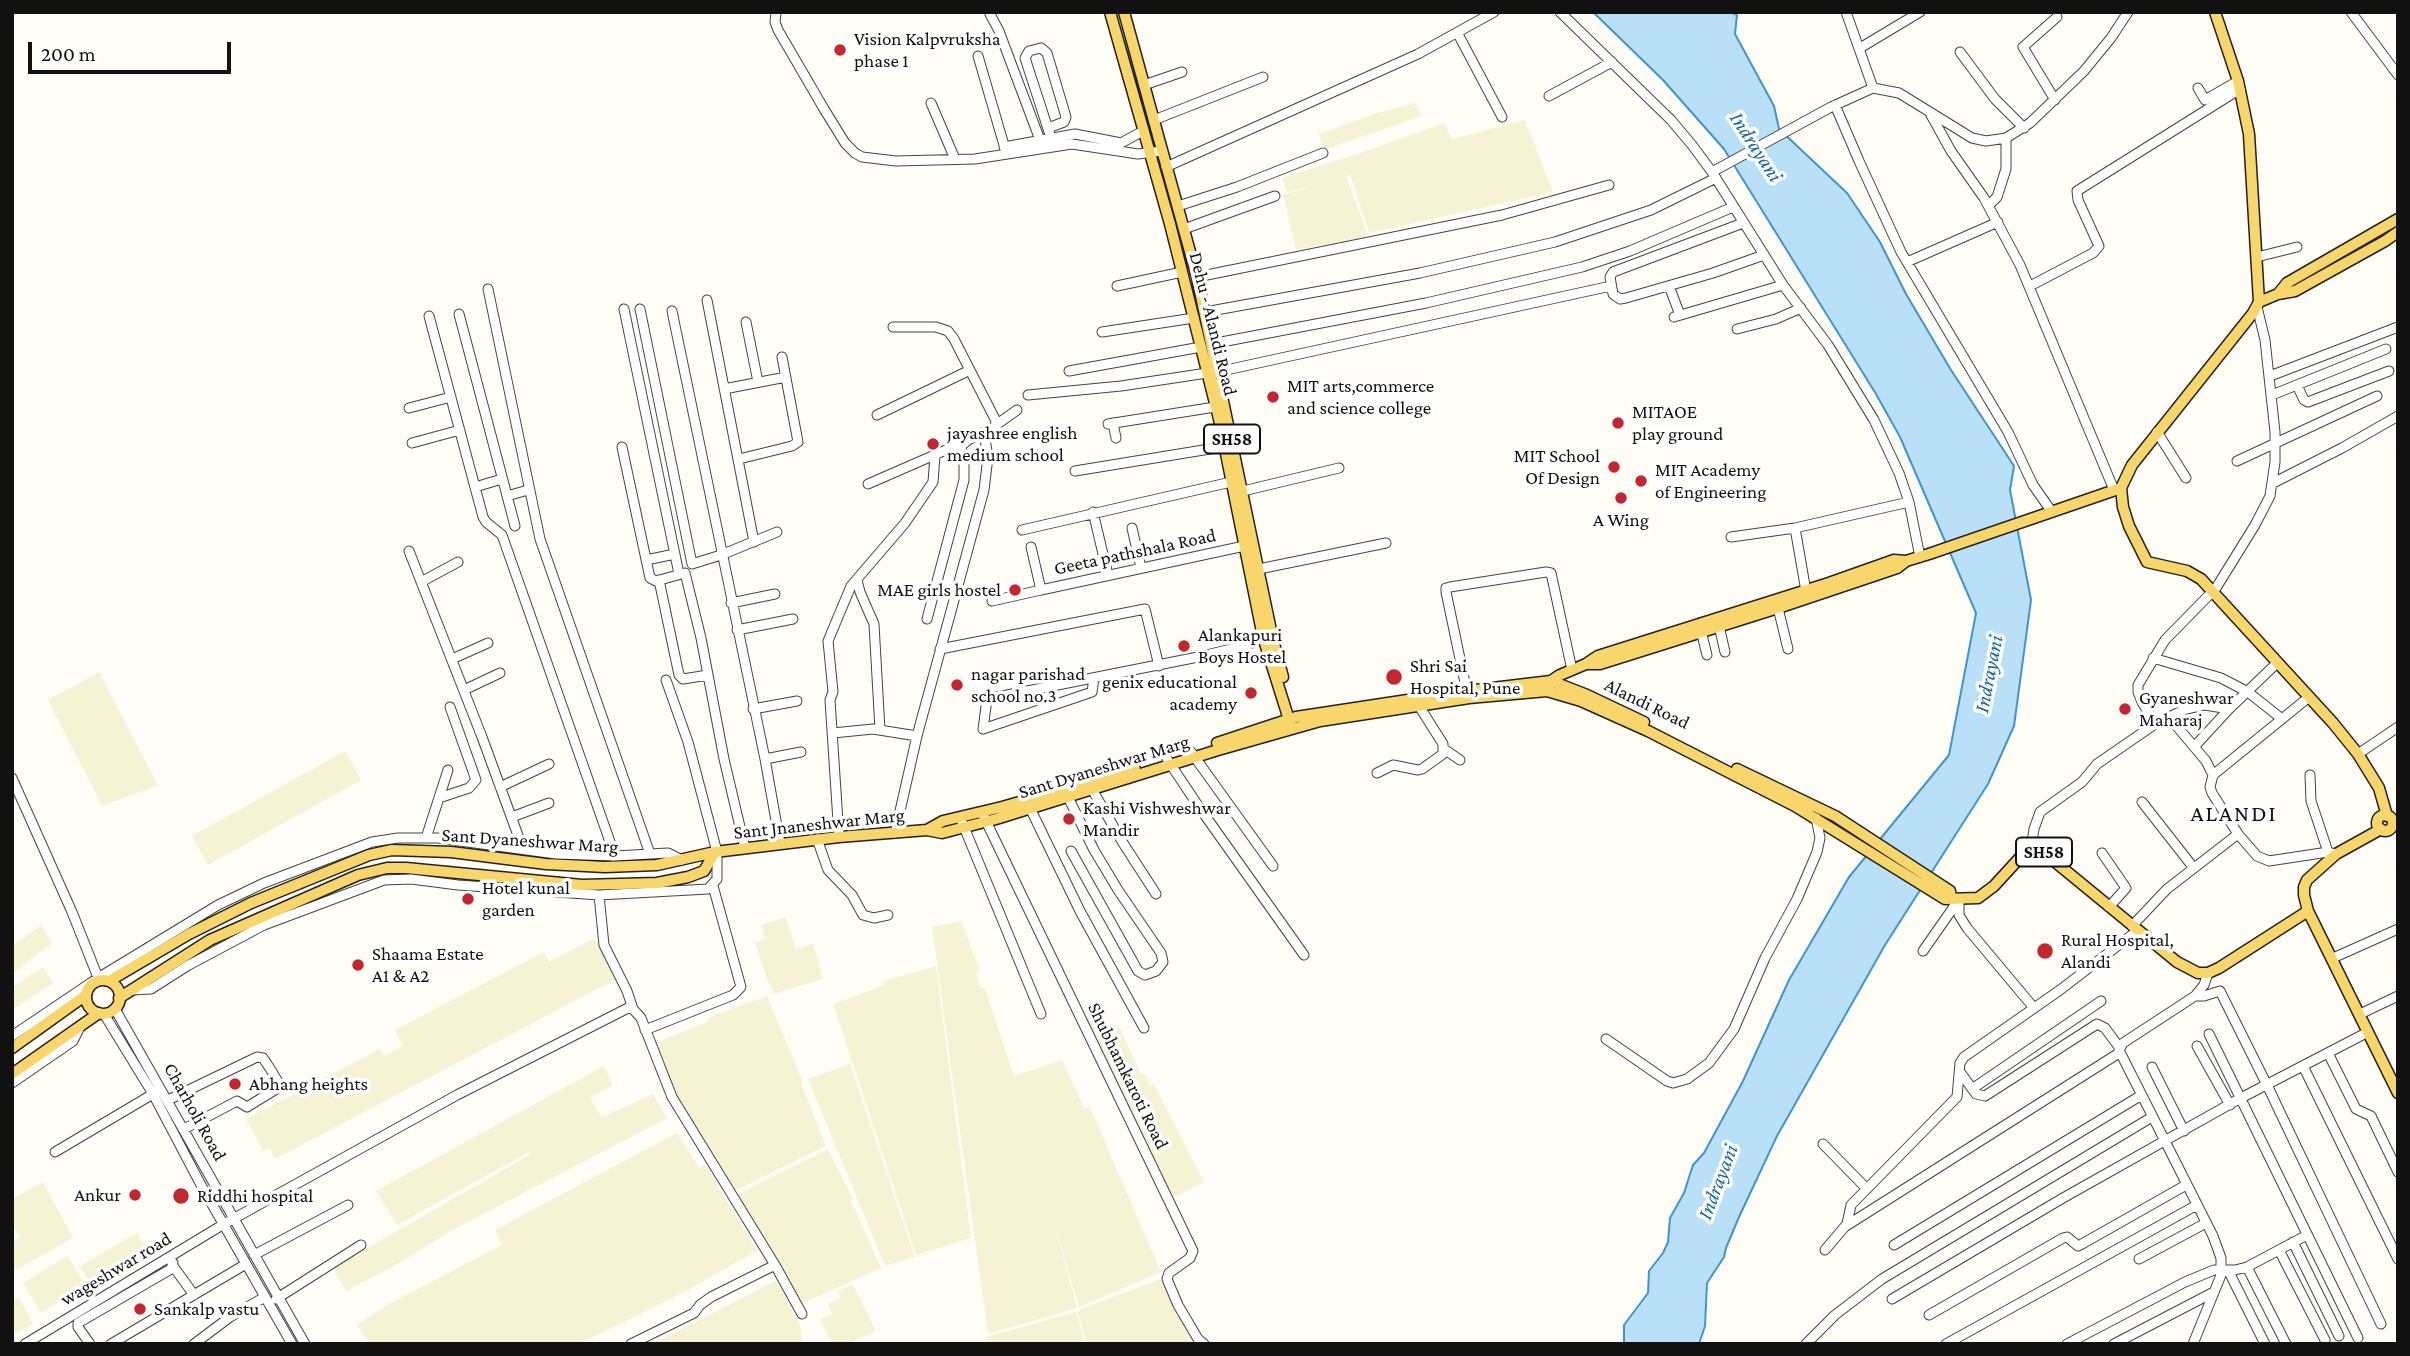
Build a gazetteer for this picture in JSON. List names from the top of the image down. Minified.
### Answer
{"streets":{"main road":["Dehu - Alandi Road","SH58","Alandi Road","Sant Dyaneshwar Marg","Sant Jnaneshwar Marg"],"street":["Geeta pathshala Road","Shubhamkaroti Road","Charholi Road","wageshwar road"]},"crossings":[["Dehu - Alandi Road","Geeta pathshala Road"],["Dehu - Alandi Road","Alandi Road"],["Dehu - Alandi Road","Sant Dyaneshwar Marg"],["SH58","Alandi Road"],["Alandi Road","Sant Dyaneshwar Marg"],["Sant Dyaneshwar Marg","Sant Jnaneshwar Marg"],["Sant Dyaneshwar Marg","Shubhamkaroti Road"],["Sant Dyaneshwar Marg","Charholi Road"],["Charholi Road","wageshwar road"]],"districts":["ALANDI"],"water":["Indrayani"],"places":["Vision Kalpvruksha phase 1","MIT arts,commerce and science college","MITAOE play ground","jayashree english medium school","MIT School Of Design","MIT Academy of Engineering","A Wing","MAE girls hostel","Alankapuri Boys Hostel","Shri Sai Hospital, Pune","nagar parishad school no.3","genix educational academy","Gyaneshwar Maharaj","Kashi Vishweshwar Mandir","Hotel kunal garden","Rural Hospital, Alandi","Shaama Estate A1 & A2","Abhang heights","Ankur","Riddhi hospital","Sankalp vastu"],"scale_bar":"200 m"}
